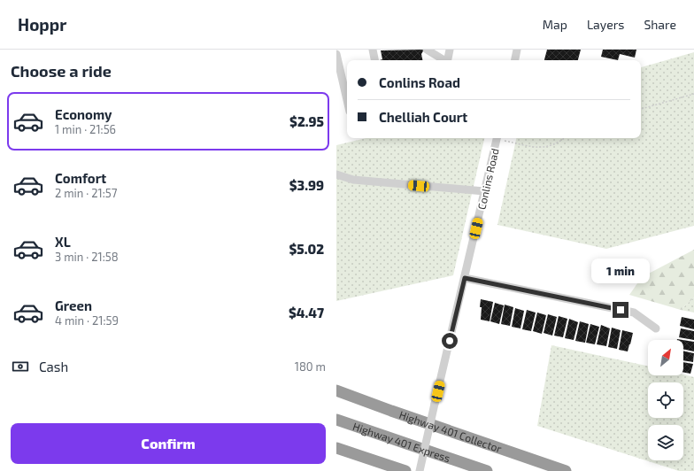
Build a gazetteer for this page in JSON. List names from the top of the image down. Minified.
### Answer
{"streets":{"highway":["Highway 401 Collector","Highway 401 Express"],"street":["Conlins Road"]},"north":"top right","page":{"header":"Hoppr","nav":["Map","Layers","Share"],"heading":"Choose a ride","banner":["Conlins Road","Chelliah Court"],"list":[{"name":"Economy","note":"1 min · 21:56","value":"$2.95"},{"name":"Comfort","note":"2 min · 21:57","value":"$3.99"},{"name":"XL","note":"3 min · 21:58","value":"$5.02"},{"name":"Green","note":"4 min · 21:59","value":"$4.47"}],"bubble":"1 min","pay":["Cash","180 m"],"buttons":"Confirm"}}
